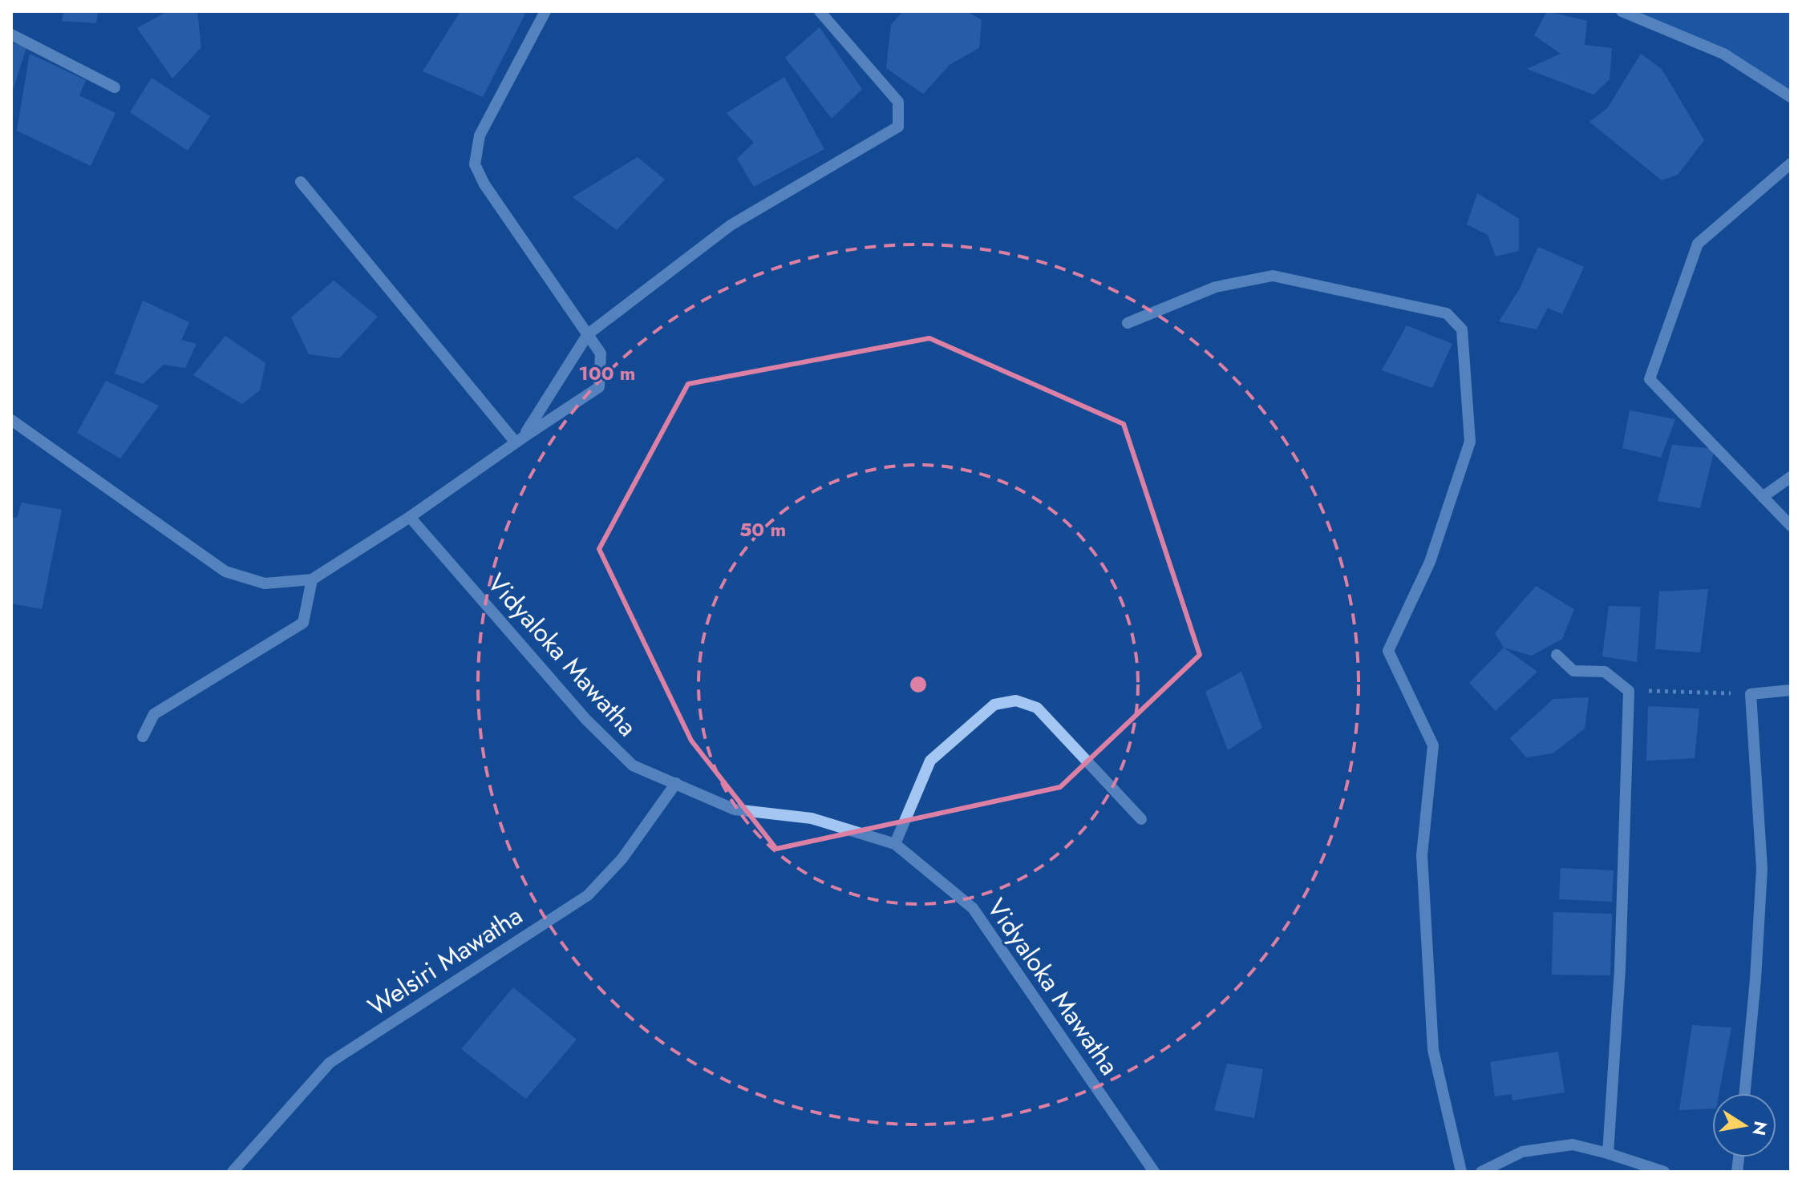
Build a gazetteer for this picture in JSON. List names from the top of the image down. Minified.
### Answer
{"streets":{"street":["Vidyaloka Mawatha","Welsiri Mawatha"]},"crossings":[["Vidyaloka Mawatha","Welsiri Mawatha"]],"north":"right","rings":["100 m","50 m"]}
